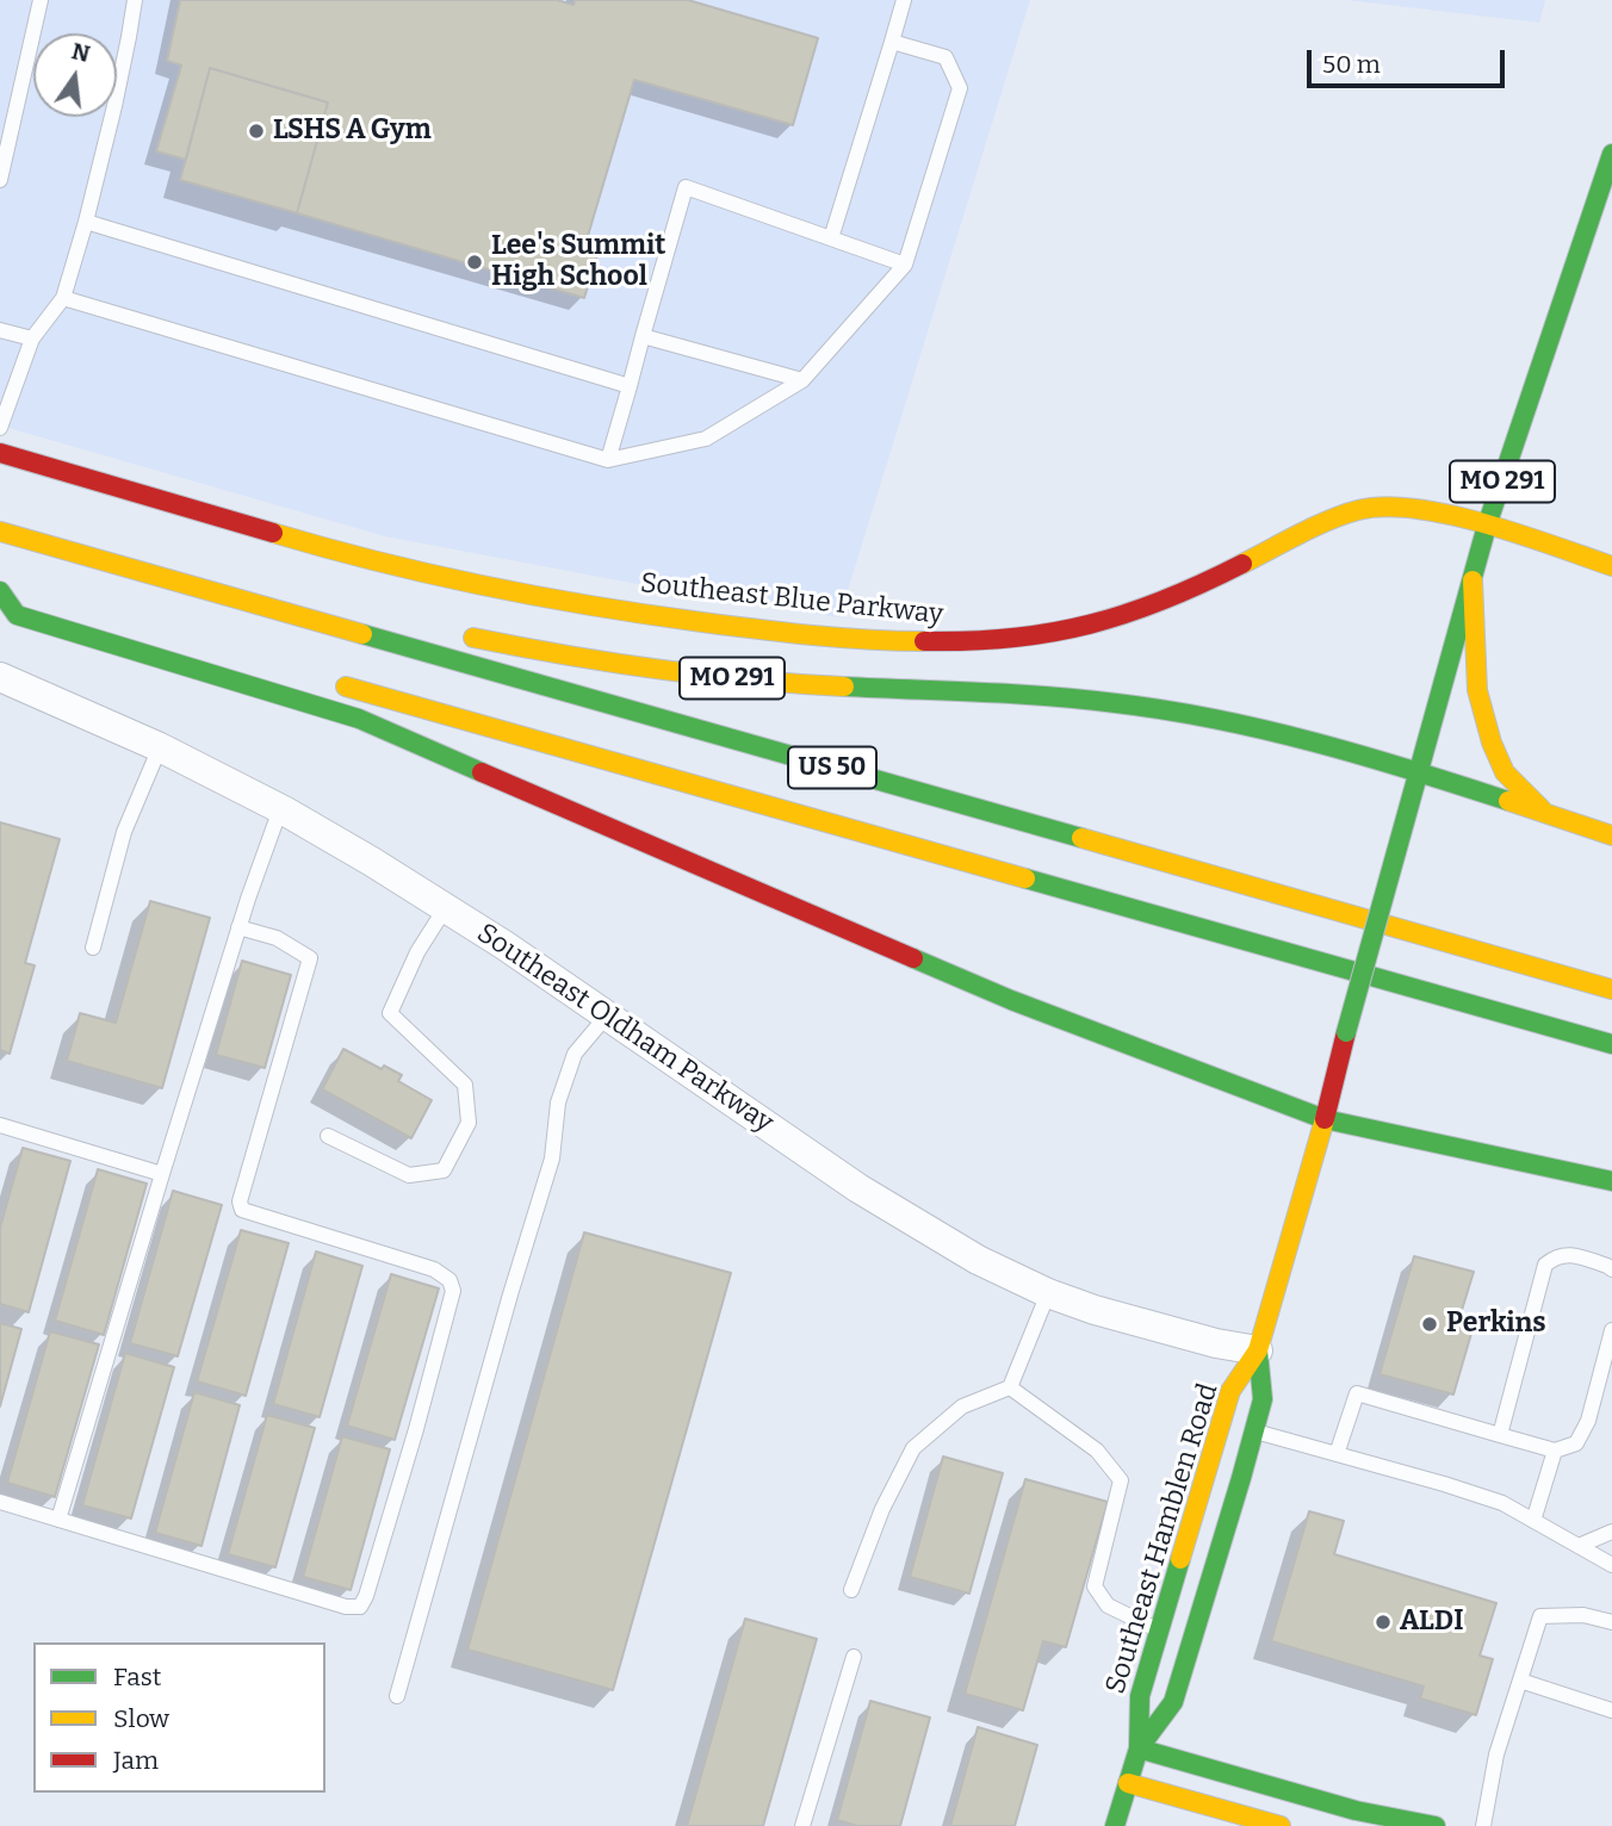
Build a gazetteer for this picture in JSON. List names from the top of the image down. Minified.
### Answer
{"streets":{"main road":["MO 291","Southeast Blue Parkway","US 50","Southeast Hamblen Road"],"street":["Southeast Oldham Parkway"]},"crossings":[["MO 291","Southeast Blue Parkway"],["MO 291","Southeast Hamblen Road"],["Southeast Oldham Parkway","Southeast Hamblen Road"]],"places":["LSHS A Gym","Lee's Summit High School","Perkins","ALDI"],"legend":["Fast","Slow","Jam"],"scale_bar":"50 m","north":"top"}
